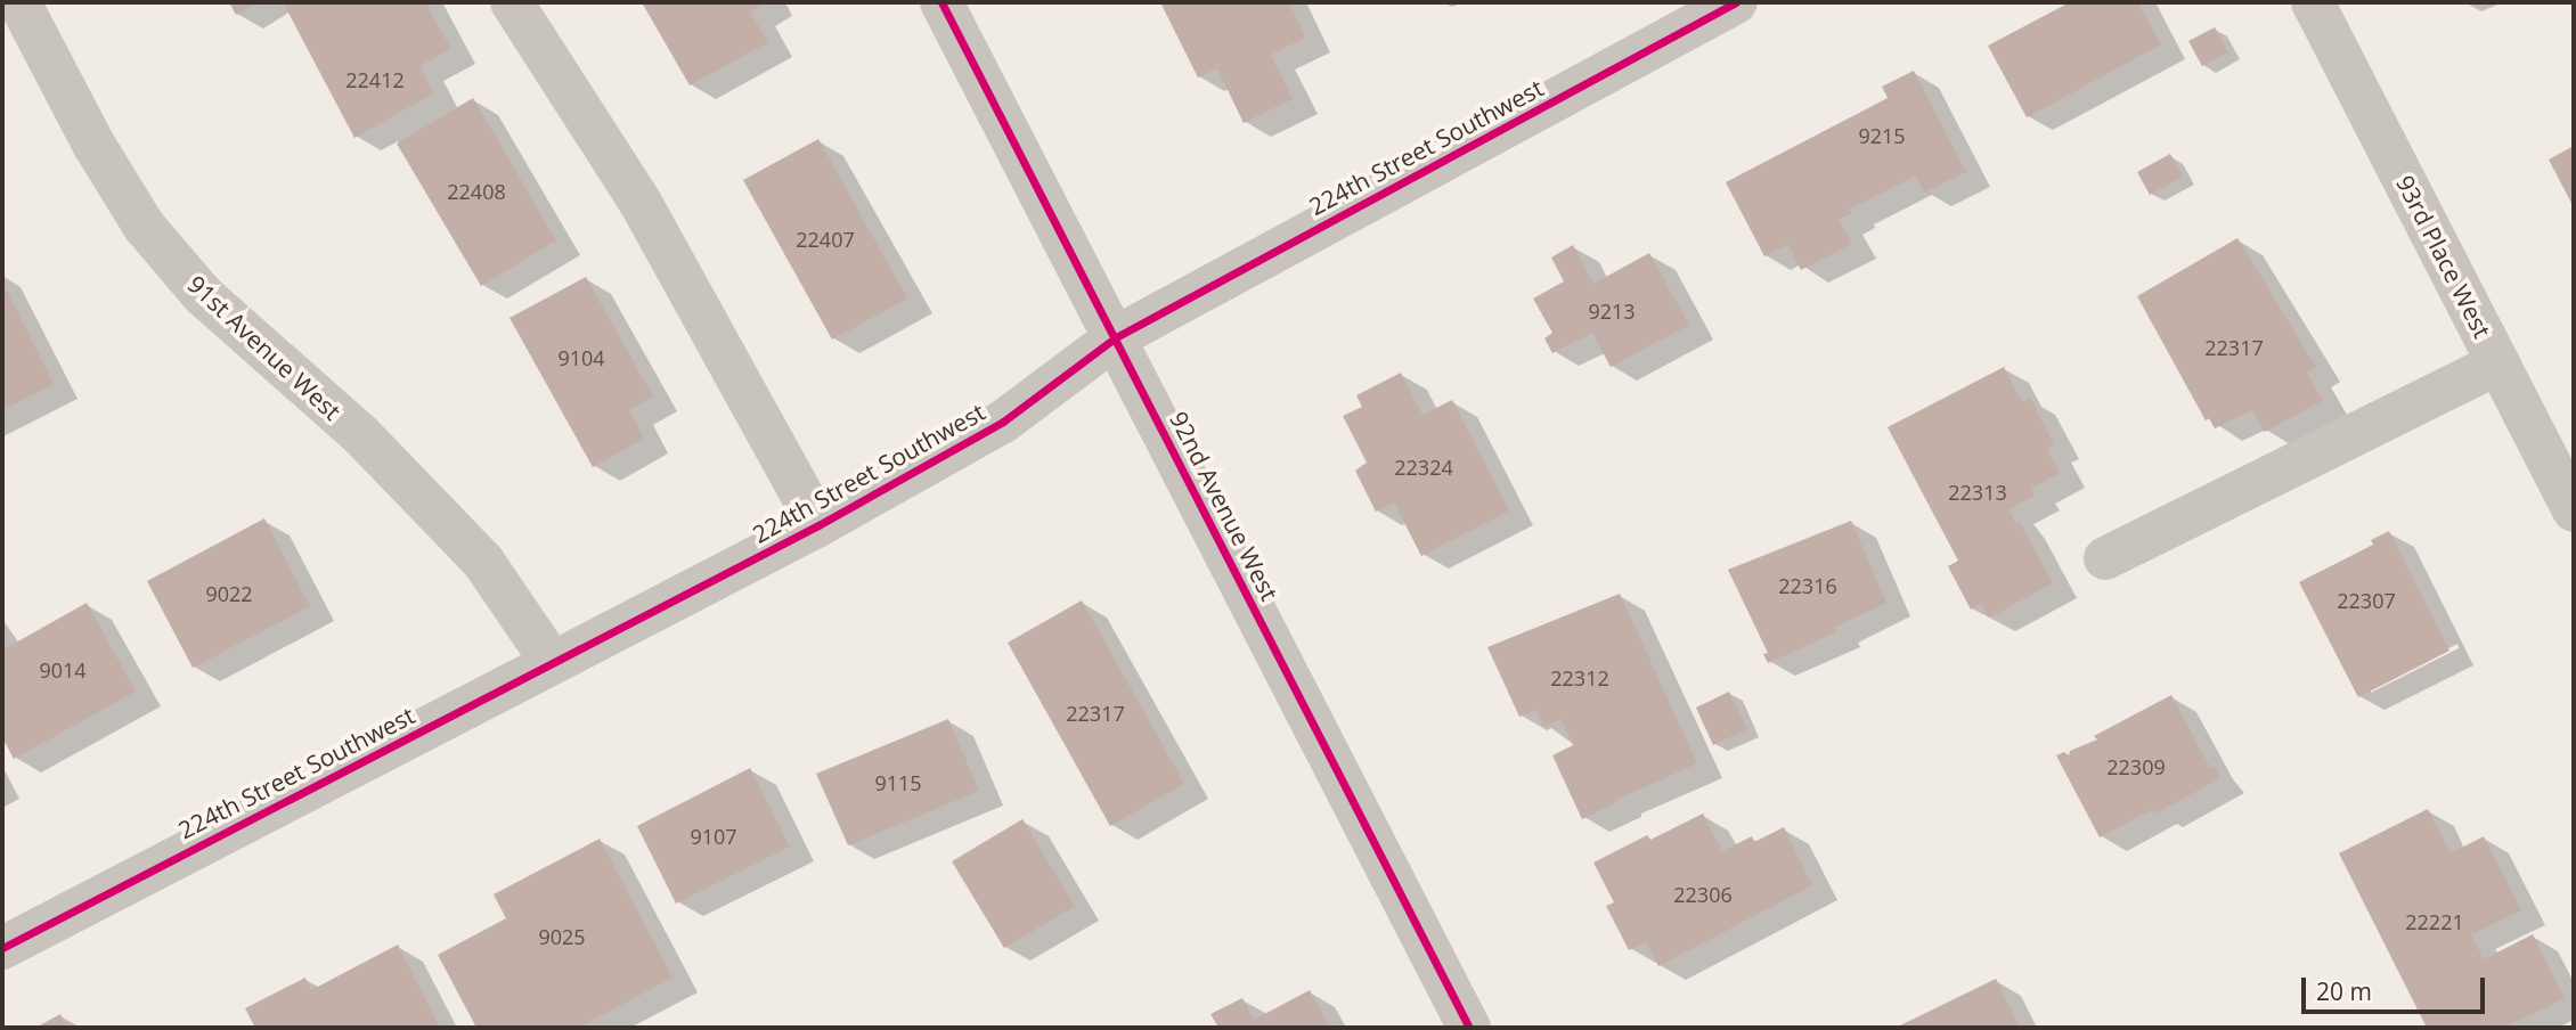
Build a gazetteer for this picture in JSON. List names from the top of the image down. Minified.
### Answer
{"streets":{"street":["224th Street Southwest","93rd Place West","91st Avenue West","92nd Avenue West"]},"crossings":[["224th Street Southwest","91st Avenue West"],["224th Street Southwest","92nd Avenue West"]],"house_numbers":["22412","9215","22408","22407","9213","22317","9104","22324","22313","22316","9022","22307","9014","22312","22317","22309","9115","9107","22306","22221","9025"],"scale_bar":"20 m"}
